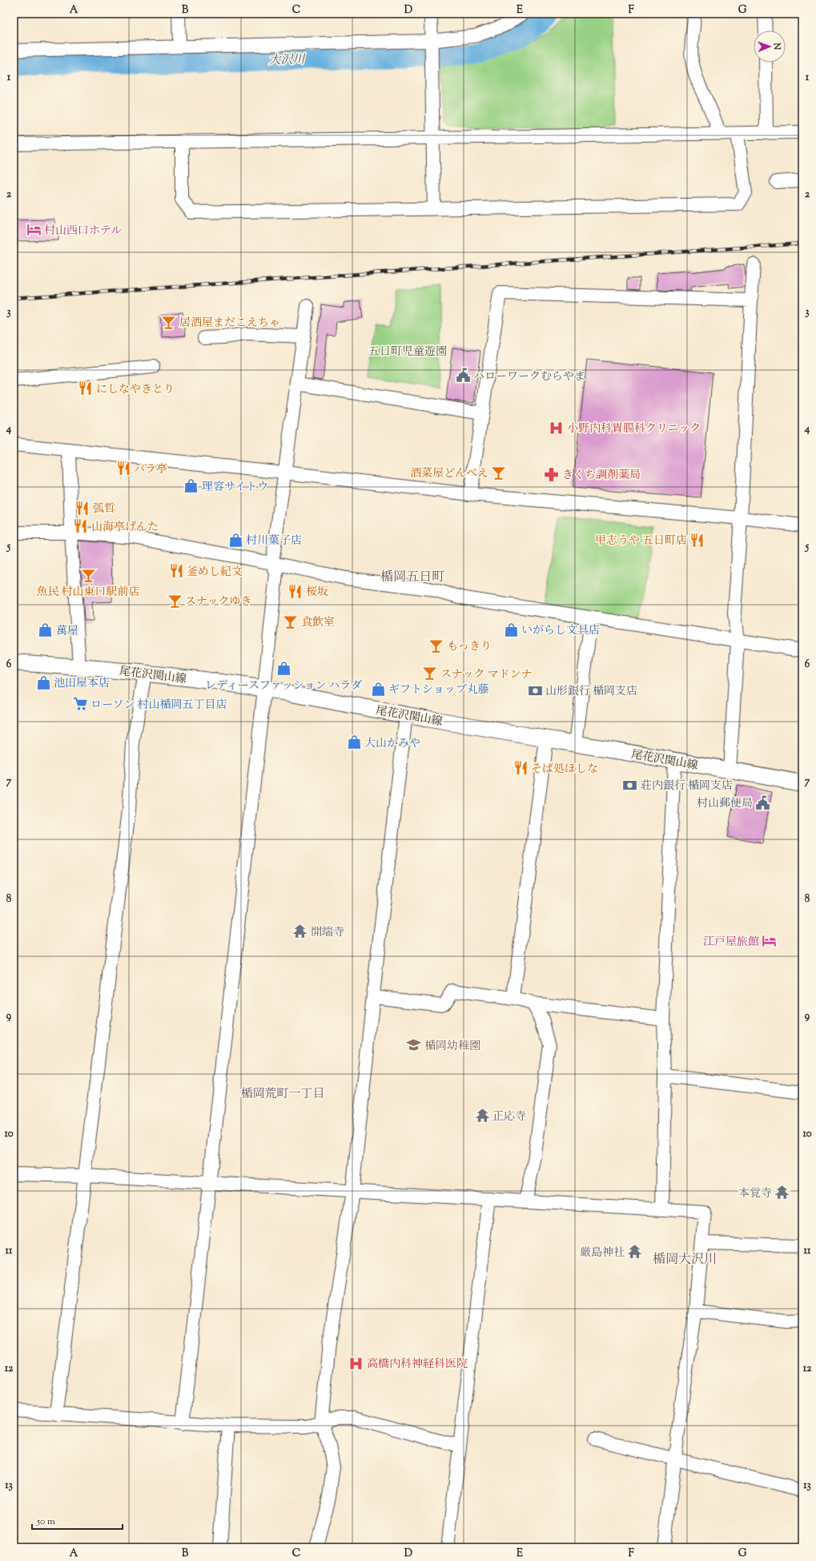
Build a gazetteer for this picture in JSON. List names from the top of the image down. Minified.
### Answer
{"streets":{"main road":["尾花沢関山線"]},"districts":["楯岡五日町","楯岡荒町一丁目","楯岡大沢川"],"water":["大沢川"],"parks":["五日町児童遊園"],"places":{"hotel":["村山西口ホテル","江戸屋旅館"],"bar":["居酒屋まだこえちゃ","酒菜屋どんべえ","魚民 村山東口駅前店","スナックゆき","食飲室","もっきり","スナック マドンナ"],"public building":["ハローワークむらやま","村山郵便局"],"restaurant":["にしなやきとり","バラ亭","弧哲","山海亭げんた","甲志うや 五日町店","釜めし紀文","桜坂","そば処ほしな"],"hospital":["小野内科胃腸科クリニック","高橋内科神経科医院"],"pharmacy":["きくち調剤薬局"],"shop":["理容サイトウ","村川菓子店","いがらし文具店","萬屋","レディースファッション ハラダ","池田屋本店","ギフトショップ丸藤","大山かみや"],"bank":["山形銀行 楯岡支店","荘内銀行 楯岡支店"],"supermarket":["ローソン 村山楯岡五丁目店"],"temple":["開端寺","正応寺","本覚寺","厳島神社"],"school or university":["楯岡幼稚園"]},"scale_bar":"50 m","north":"right","grid":{"columns":["A","B","C","D","E","F","G"],"rows":["1","2","3","4","5","6","7","8","9","10","11","12","13"]}}
